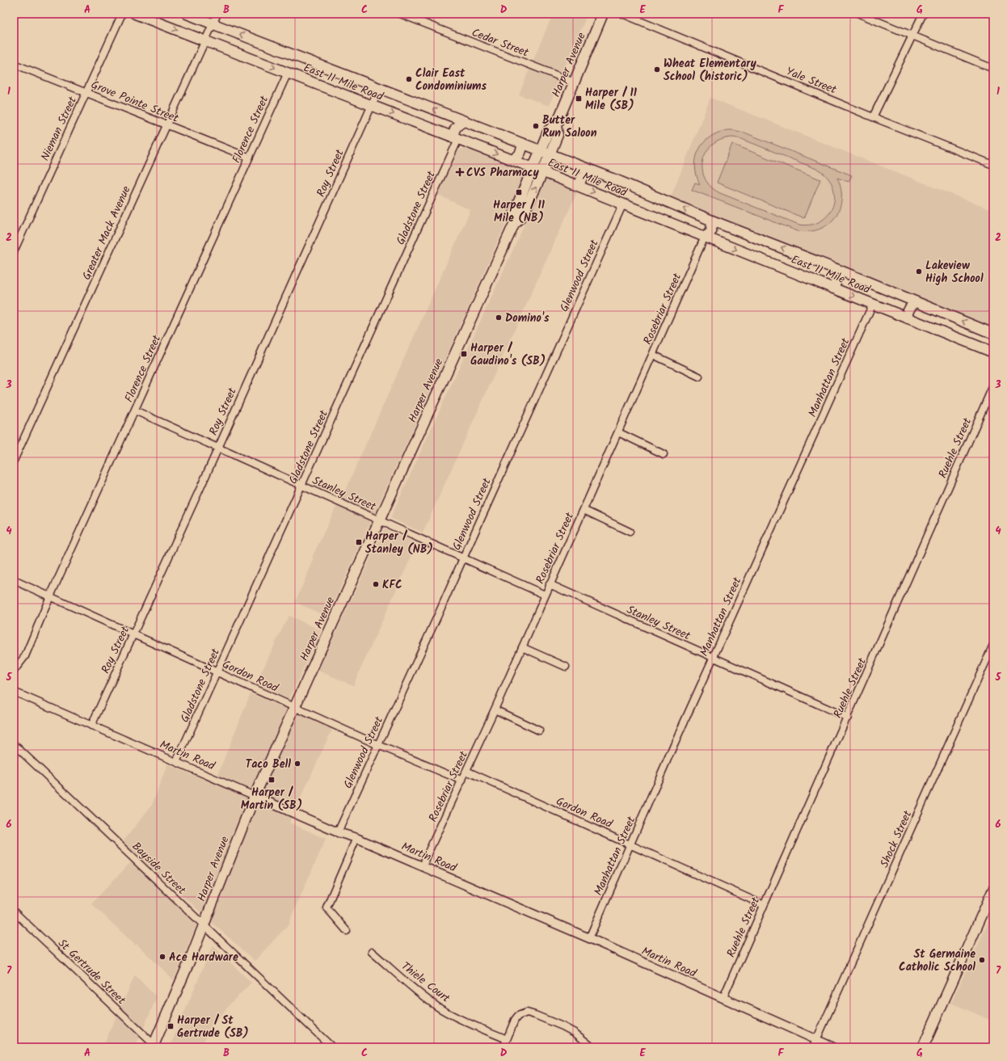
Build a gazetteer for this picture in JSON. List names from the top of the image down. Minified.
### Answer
{"streets":{"main road":["Harper Avenue","East 11 Mile Road"],"street":["Cedar Street","Yale Street","Grove Pointe Street","Nieman Street","Florence Street","Roy Street","Gladstone Street","Greater Mack Avenue","Glenwood Street","Rosebriar Street","Manhattan Street","Ruehle Street","Stanley Street","Gordon Road","Martin Road","Shock Street","Bayside Street","St Gertrude Street","Thiele Court"]},"crossings":[["Cedar Street","Harper Avenue"],["Harper Avenue","East 11 Mile Road"],["Harper Avenue","Stanley Street"],["Harper Avenue","Gordon Road"],["Harper Avenue","Martin Road"],["Harper Avenue","Bayside Street"],["Harper Avenue","St Gertrude Street"],["East 11 Mile Road","Florence Street"],["East 11 Mile Road","Roy Street"],["East 11 Mile Road","Gladstone Street"],["East 11 Mile Road","Greater Mack Avenue"],["East 11 Mile Road","Glenwood Street"],["East 11 Mile Road","Rosebriar Street"],["East 11 Mile Road","Manhattan Street"],["Grove Pointe Street","Nieman Street"],["Grove Pointe Street","Florence Street"],["Grove Pointe Street","Greater Mack Avenue"],["Florence Street","Stanley Street"],["Florence Street","Gordon Road"],["Roy Street","Stanley Street"],["Roy Street","Gordon Road"],["Roy Street","Martin Road"],["Gladstone Street","Stanley Street"],["Gladstone Street","Gordon Road"],["Gladstone Street","Martin Road"],["Glenwood Street","Stanley Street"],["Glenwood Street","Gordon Road"],["Glenwood Street","Martin Road"],["Rosebriar Street","Stanley Street"],["Rosebriar Street","Gordon Road"],["Rosebriar Street","Martin Road"],["Manhattan Street","Stanley Street"],["Manhattan Street","Gordon Road"],["Manhattan Street","Martin Road"],["Ruehle Street","Stanley Street"],["Ruehle Street","Gordon Road"],["Ruehle Street","Martin Road"],["Martin Road","Shock Street"]],"places":{"other":["Wheat Elementary School (historic)","Clair East Condominiums","Butter Run Saloon","Lakeview High School","Domino's","KFC","Taco Bell","Ace Hardware","St Germaine Catholic School"],"transit":["Harper / 11 Mile (SB)","Harper / 11 Mile (NB)","Harper / Gaudino's (SB)","Harper / Stanley (NB)","Harper / Martin (SB)","Harper / St Gertrude (SB)"],"health":["CVS Pharmacy"]},"grid":{"columns":["A","B","C","D","E","F","G"],"rows":["1","2","3","4","5","6","7"]}}
